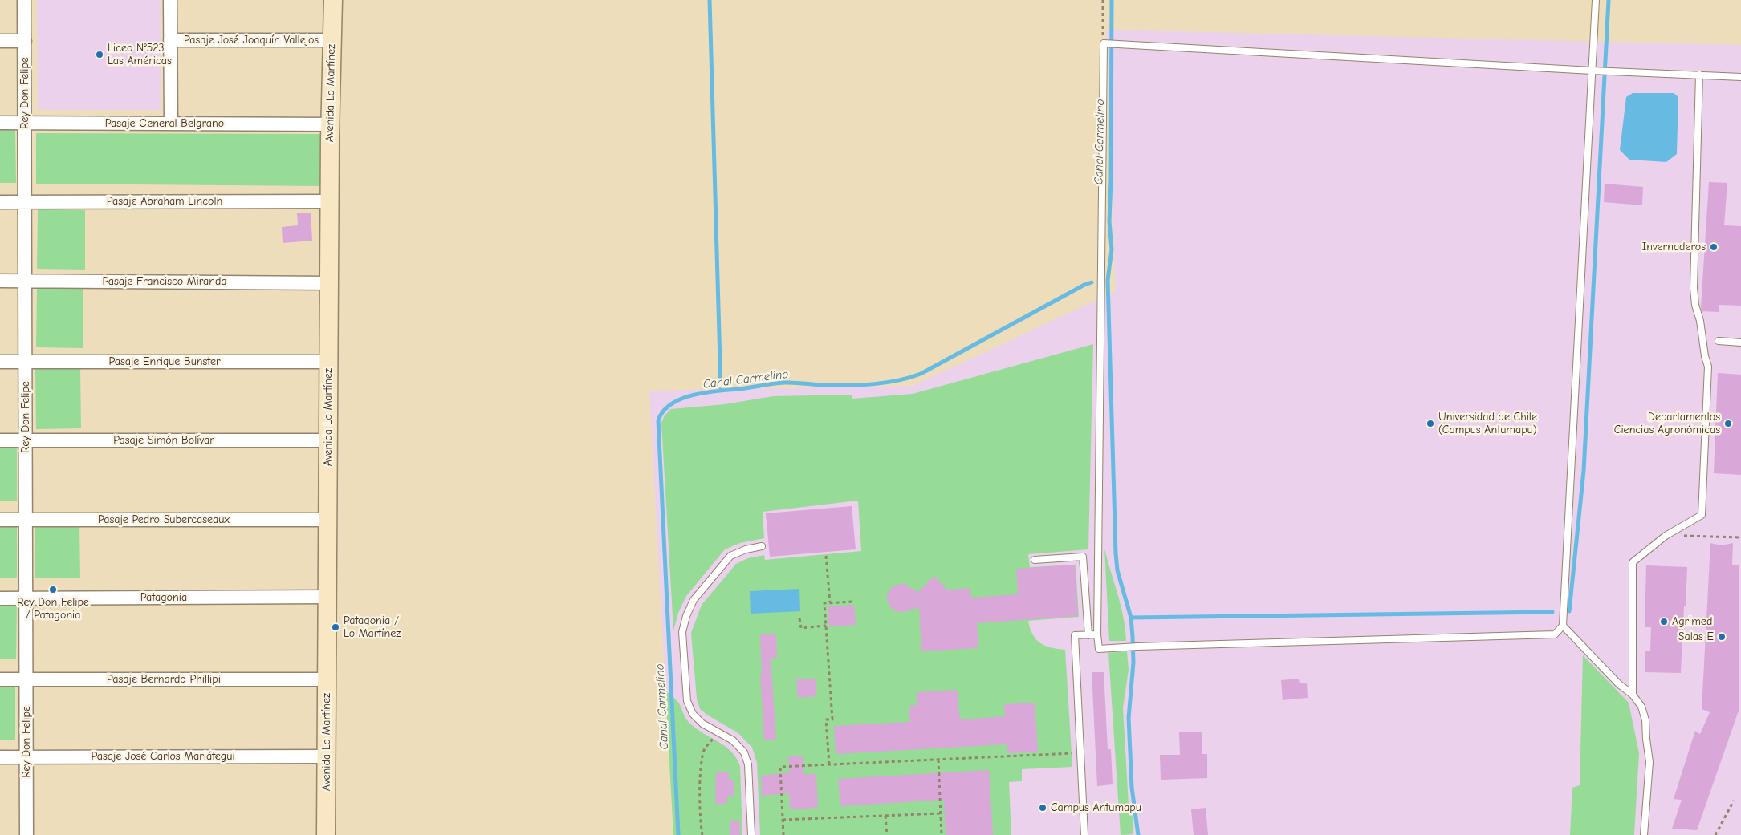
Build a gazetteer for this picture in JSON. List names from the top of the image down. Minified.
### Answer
{"streets":{"main road":["Avenida Lo Martínez"],"street":["Pasaje José Joaquín Vallejos","Rey Don Felipe","Pasaje General Belgrano","Pasaje Abraham Lincoln","Pasaje Francisco Miranda","Pasaje Enrique Bunster","Pasaje Simón Bolívar","Pasaje Pedro Subercaseaux","Patagonia","Pasaje Bernardo Phillipi","Pasaje José Carlos Mariátegui"]},"crossings":[["Pasaje José Joaquín Vallejos","Avenida Lo Martínez"],["Rey Don Felipe","Pasaje General Belgrano"],["Rey Don Felipe","Pasaje Abraham Lincoln"],["Rey Don Felipe","Pasaje Francisco Miranda"],["Rey Don Felipe","Pasaje Enrique Bunster"],["Rey Don Felipe","Pasaje Simón Bolívar"],["Rey Don Felipe","Pasaje Pedro Subercaseaux"],["Rey Don Felipe","Patagonia"],["Rey Don Felipe","Pasaje Bernardo Phillipi"],["Rey Don Felipe","Pasaje José Carlos Mariátegui"],["Avenida Lo Martínez","Pasaje General Belgrano"],["Avenida Lo Martínez","Pasaje Abraham Lincoln"],["Avenida Lo Martínez","Pasaje Francisco Miranda"],["Avenida Lo Martínez","Pasaje Enrique Bunster"],["Avenida Lo Martínez","Pasaje Simón Bolívar"],["Avenida Lo Martínez","Pasaje Pedro Subercaseaux"],["Avenida Lo Martínez","Patagonia"],["Avenida Lo Martínez","Pasaje Bernardo Phillipi"],["Avenida Lo Martínez","Pasaje José Carlos Mariátegui"]],"water":["Canal Carmelino"],"places":["Liceo N°523 Las Américas","Invernaderos","Universidad de Chile (Campus Antumapu)","Departamentos Ciencias Agronómicas","Rey Don Felipe / Patagonia","Agrimed","Patagonia / Lo Martínez","Salas E","Campus Antumapu"]}
